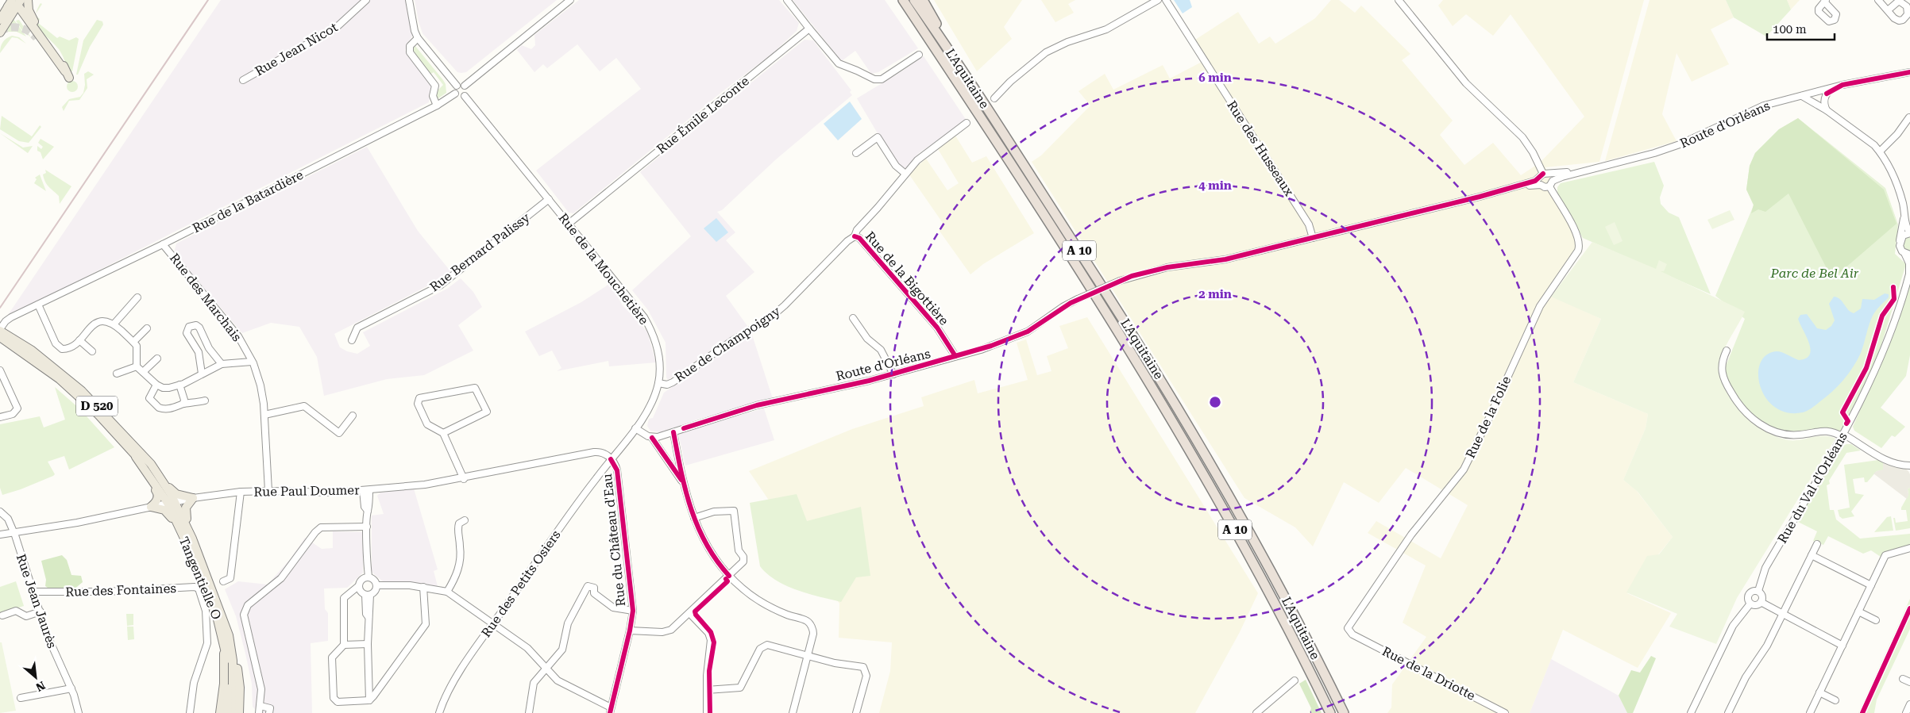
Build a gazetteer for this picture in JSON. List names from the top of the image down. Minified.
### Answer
{"streets":{"highway":["L'Aquitaine","A 10"],"main road":["D 520","Tangentielle O"],"street":["Rue Jean Nicot","Rue Émile Leconte","Route d'Orléans","Rue des Husseaux","Rue de la Batardière","Rue Bernard Palissy","Rue de la Mouchetière","Rue de la Bigottière","Rue des Marchais","Rue de Champoigny","Rue de la Folie","Rue du Val d'Orléans","Rue Paul Doumer","Rue du Château d'Eau","Rue des Petits Osiers","Rue des Fontaines","Rue Jean Jaurès","Rue de la Driotte"]},"crossings":[["Rue Émile Leconte","Rue de la Mouchetière"],["Route d'Orléans","Rue des Husseaux"],["Route d'Orléans","Rue de la Bigottière"],["Route d'Orléans","Rue de la Folie"],["Rue de la Batardière","Rue de la Mouchetière"],["Rue de la Batardière","Rue des Marchais"],["Rue de la Batardière","D 520"],["Rue Bernard Palissy","Rue de la Mouchetière"],["Rue de la Mouchetière","Rue de Champoigny"],["Rue de la Mouchetière","Rue Paul Doumer"],["Rue de la Mouchetière","Rue du Château d'Eau"],["Rue de la Mouchetière","Rue des Petits Osiers"],["Rue de la Bigottière","Rue de Champoigny"],["Rue des Marchais","Rue Paul Doumer"],["D 520","Rue Paul Doumer"],["D 520","Tangentielle O"],["Rue de la Folie","Rue de la Driotte"],["Rue Paul Doumer","Rue du Château d'Eau"],["Rue Paul Doumer","Tangentielle O"],["Rue Paul Doumer","Rue des Petits Osiers"],["Rue Paul Doumer","Rue Jean Jaurès"],["Rue du Château d'Eau","Rue des Petits Osiers"],["Rue des Fontaines","Rue Jean Jaurès"]],"parks":["Parc de Bel Air"],"scale_bar":"100 m","north":"bottom right","rings":["6 min","4 min","2 min"]}
